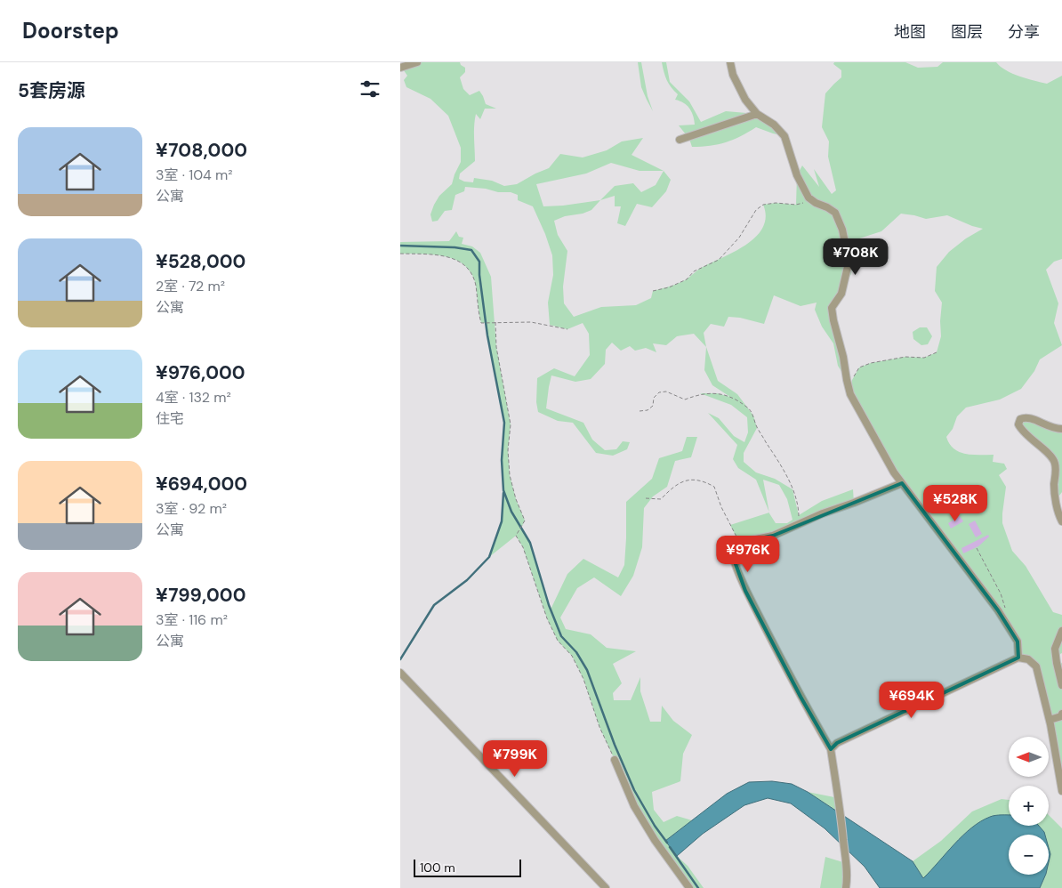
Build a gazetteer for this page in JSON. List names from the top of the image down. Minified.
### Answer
{"scale_bar":"100 m","north":"left","page":{"header":"Doorstep","nav":["地图","图层","分享"],"heading":"5套房源","list":[{"name":"¥708,000","note":"3室 · 104 m² · 公寓"},{"name":"¥528,000","note":"2室 · 72 m² · 公寓"},{"name":"¥976,000","note":"4室 · 132 m² · 住宅"},{"name":"¥694,000","note":"3室 · 92 m² · 公寓"},{"name":"¥799,000","note":"3室 · 116 m² · 公寓"}],"price":["¥708K","¥528K","¥976K","¥694K","¥799K"],"map_buttons":["+","−"],"scale":"100 m"}}
